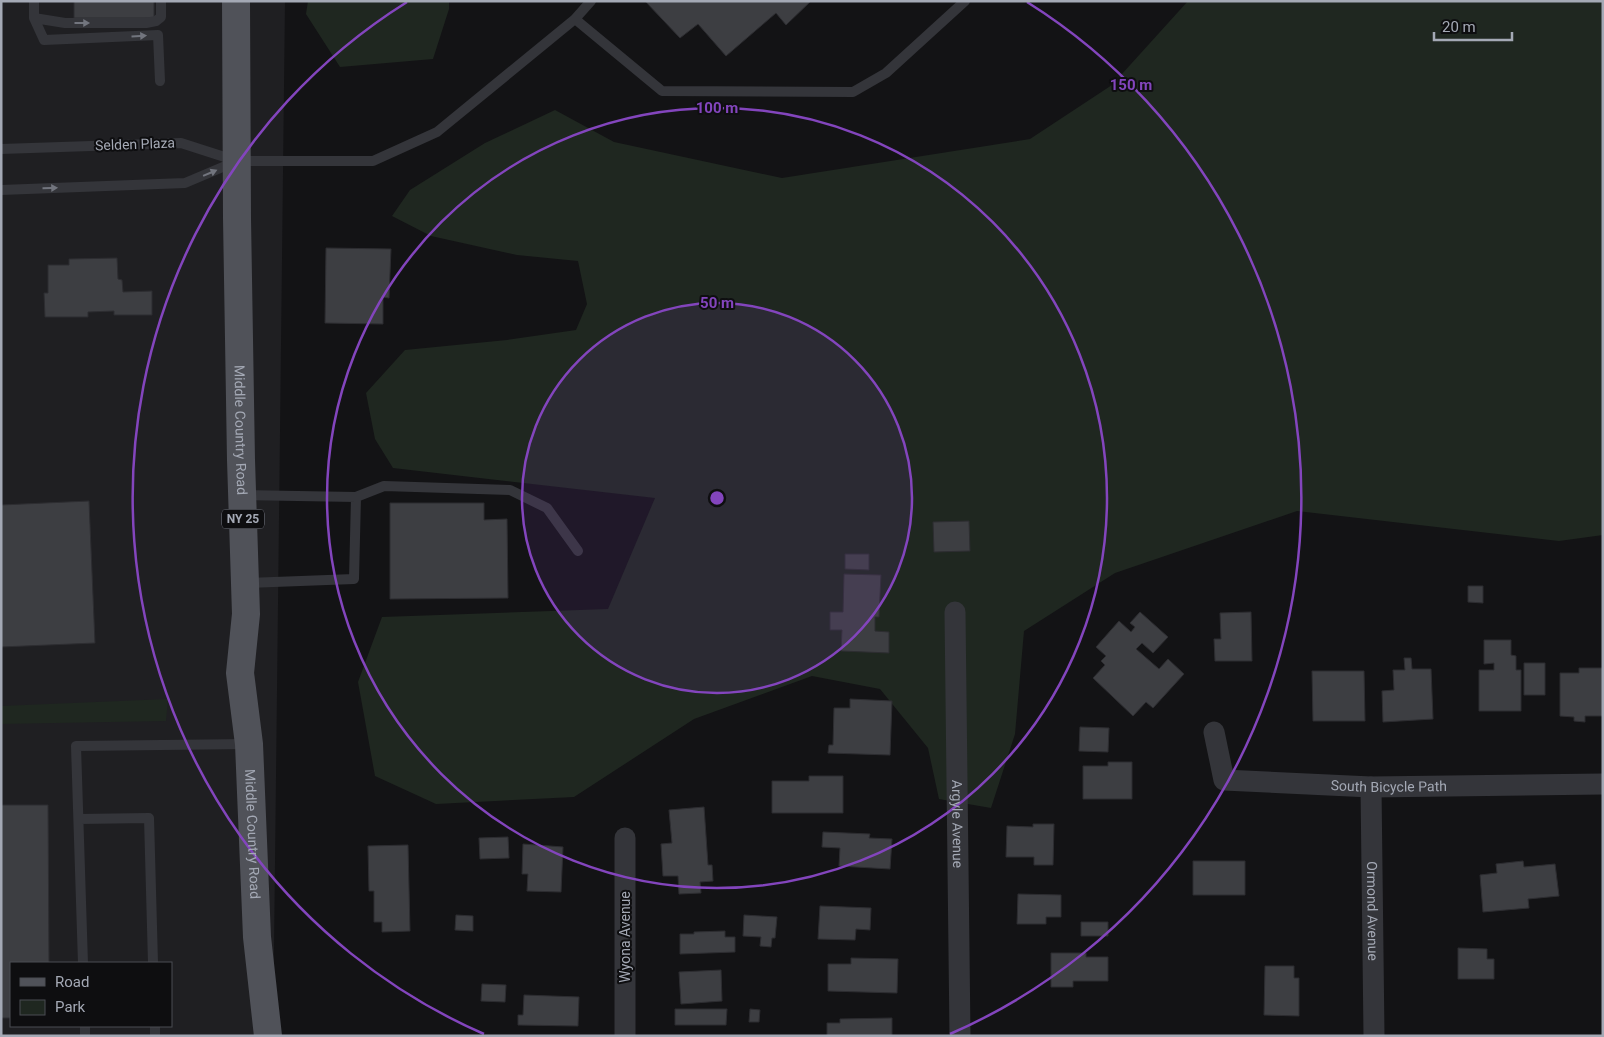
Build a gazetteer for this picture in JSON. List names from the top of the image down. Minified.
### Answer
{"streets":{"main road":["Middle Country Road","NY 25"],"street":["South Bicycle Path","Argyle Avenue","Ormond Avenue","Wyona Avenue"],"lane":["Selden Plaza"]},"crossings":[["Selden Plaza","Middle Country Road"],["South Bicycle Path","Ormond Avenue"]],"legend":["Road","Park"],"scale_bar":"20 m","rings":["150 m","100 m","50 m"]}
